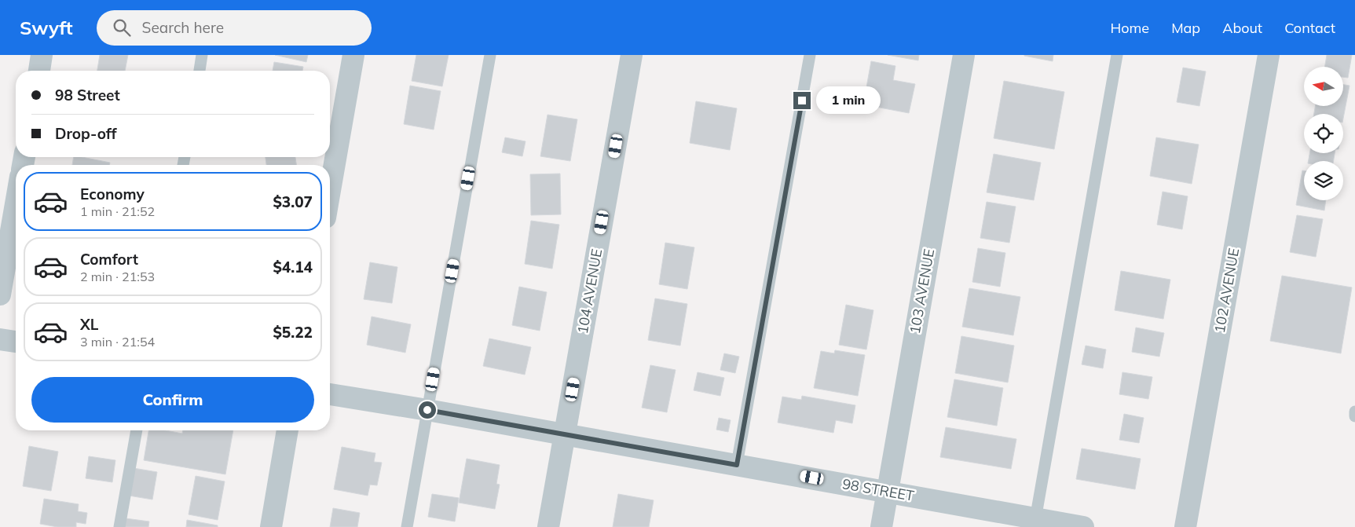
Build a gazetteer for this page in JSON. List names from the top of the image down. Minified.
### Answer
{"streets":{"street":["102 AVENUE","104 AVENUE","103 AVENUE","98 STREET"]},"crossings":[["104 AVENUE","98 STREET"],["103 AVENUE","98 STREET"]],"north":"left","page":{"header":"Swyft","search":"Search here","nav":["Home","Map","About","Contact"],"banner":["98 Street","Drop-off"],"bubble":"1 min","list":[{"name":"Economy","note":"1 min · 21:52","value":"$3.07"},{"name":"Comfort","note":"2 min · 21:53","value":"$4.14"},{"name":"XL","note":"3 min · 21:54","value":"$5.22"}],"buttons":"Confirm"}}
